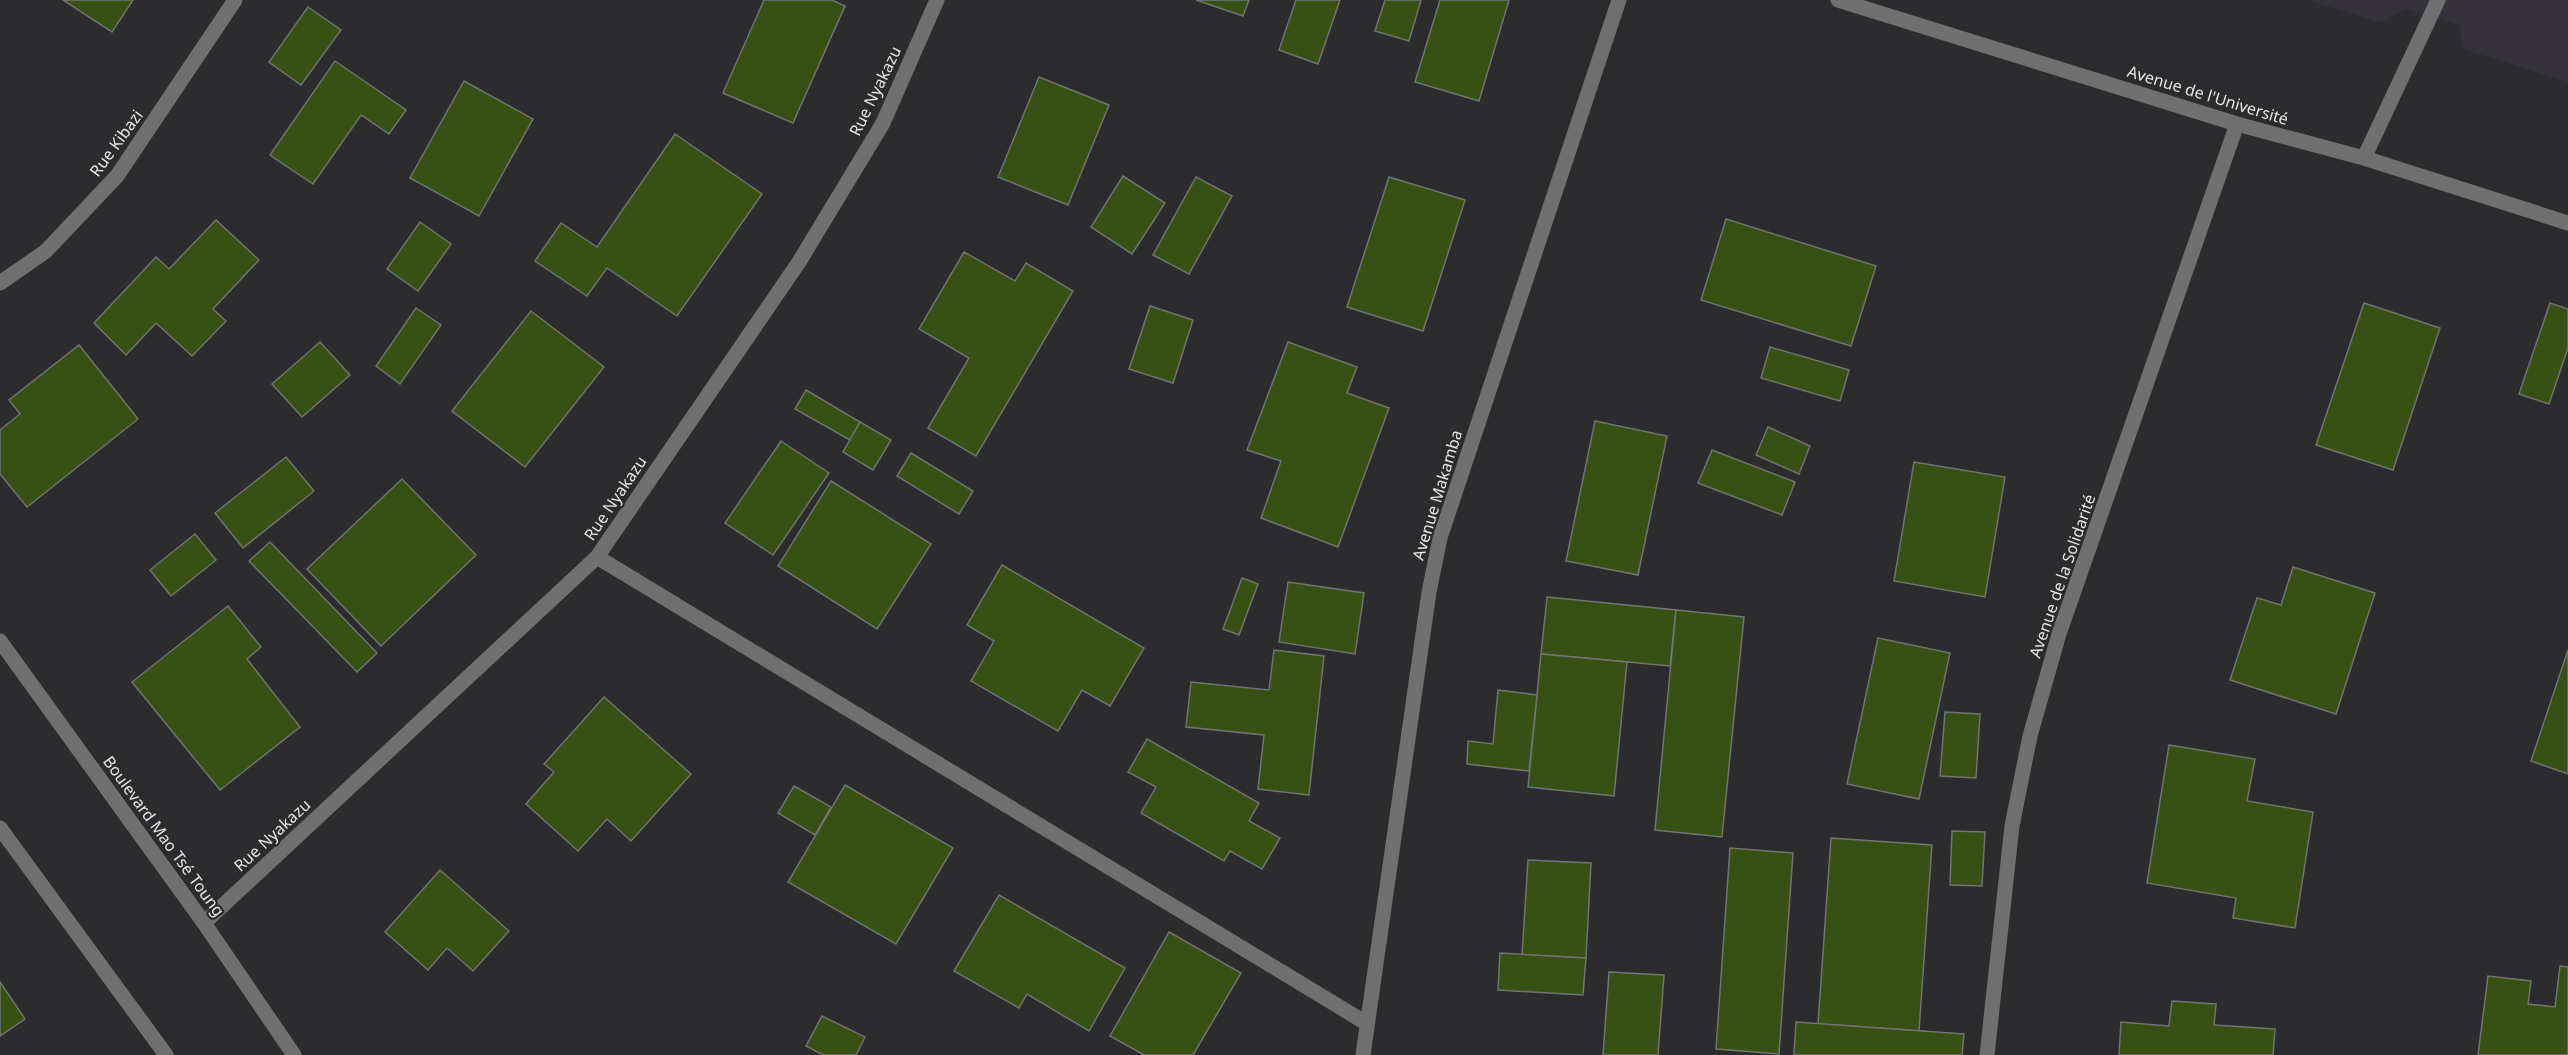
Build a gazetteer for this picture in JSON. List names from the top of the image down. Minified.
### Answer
{"streets":{"street":["Rue Nyakazu","Avenue de l'Université","Rue Kibazi","Avenue Makamba","Avenue de la Solidarité","Boulevard Mao Tsé Toung"]},"crossings":[["Rue Nyakazu","Boulevard Mao Tsé Toung"],["Avenue de l'Université","Avenue de la Solidarité"]]}
